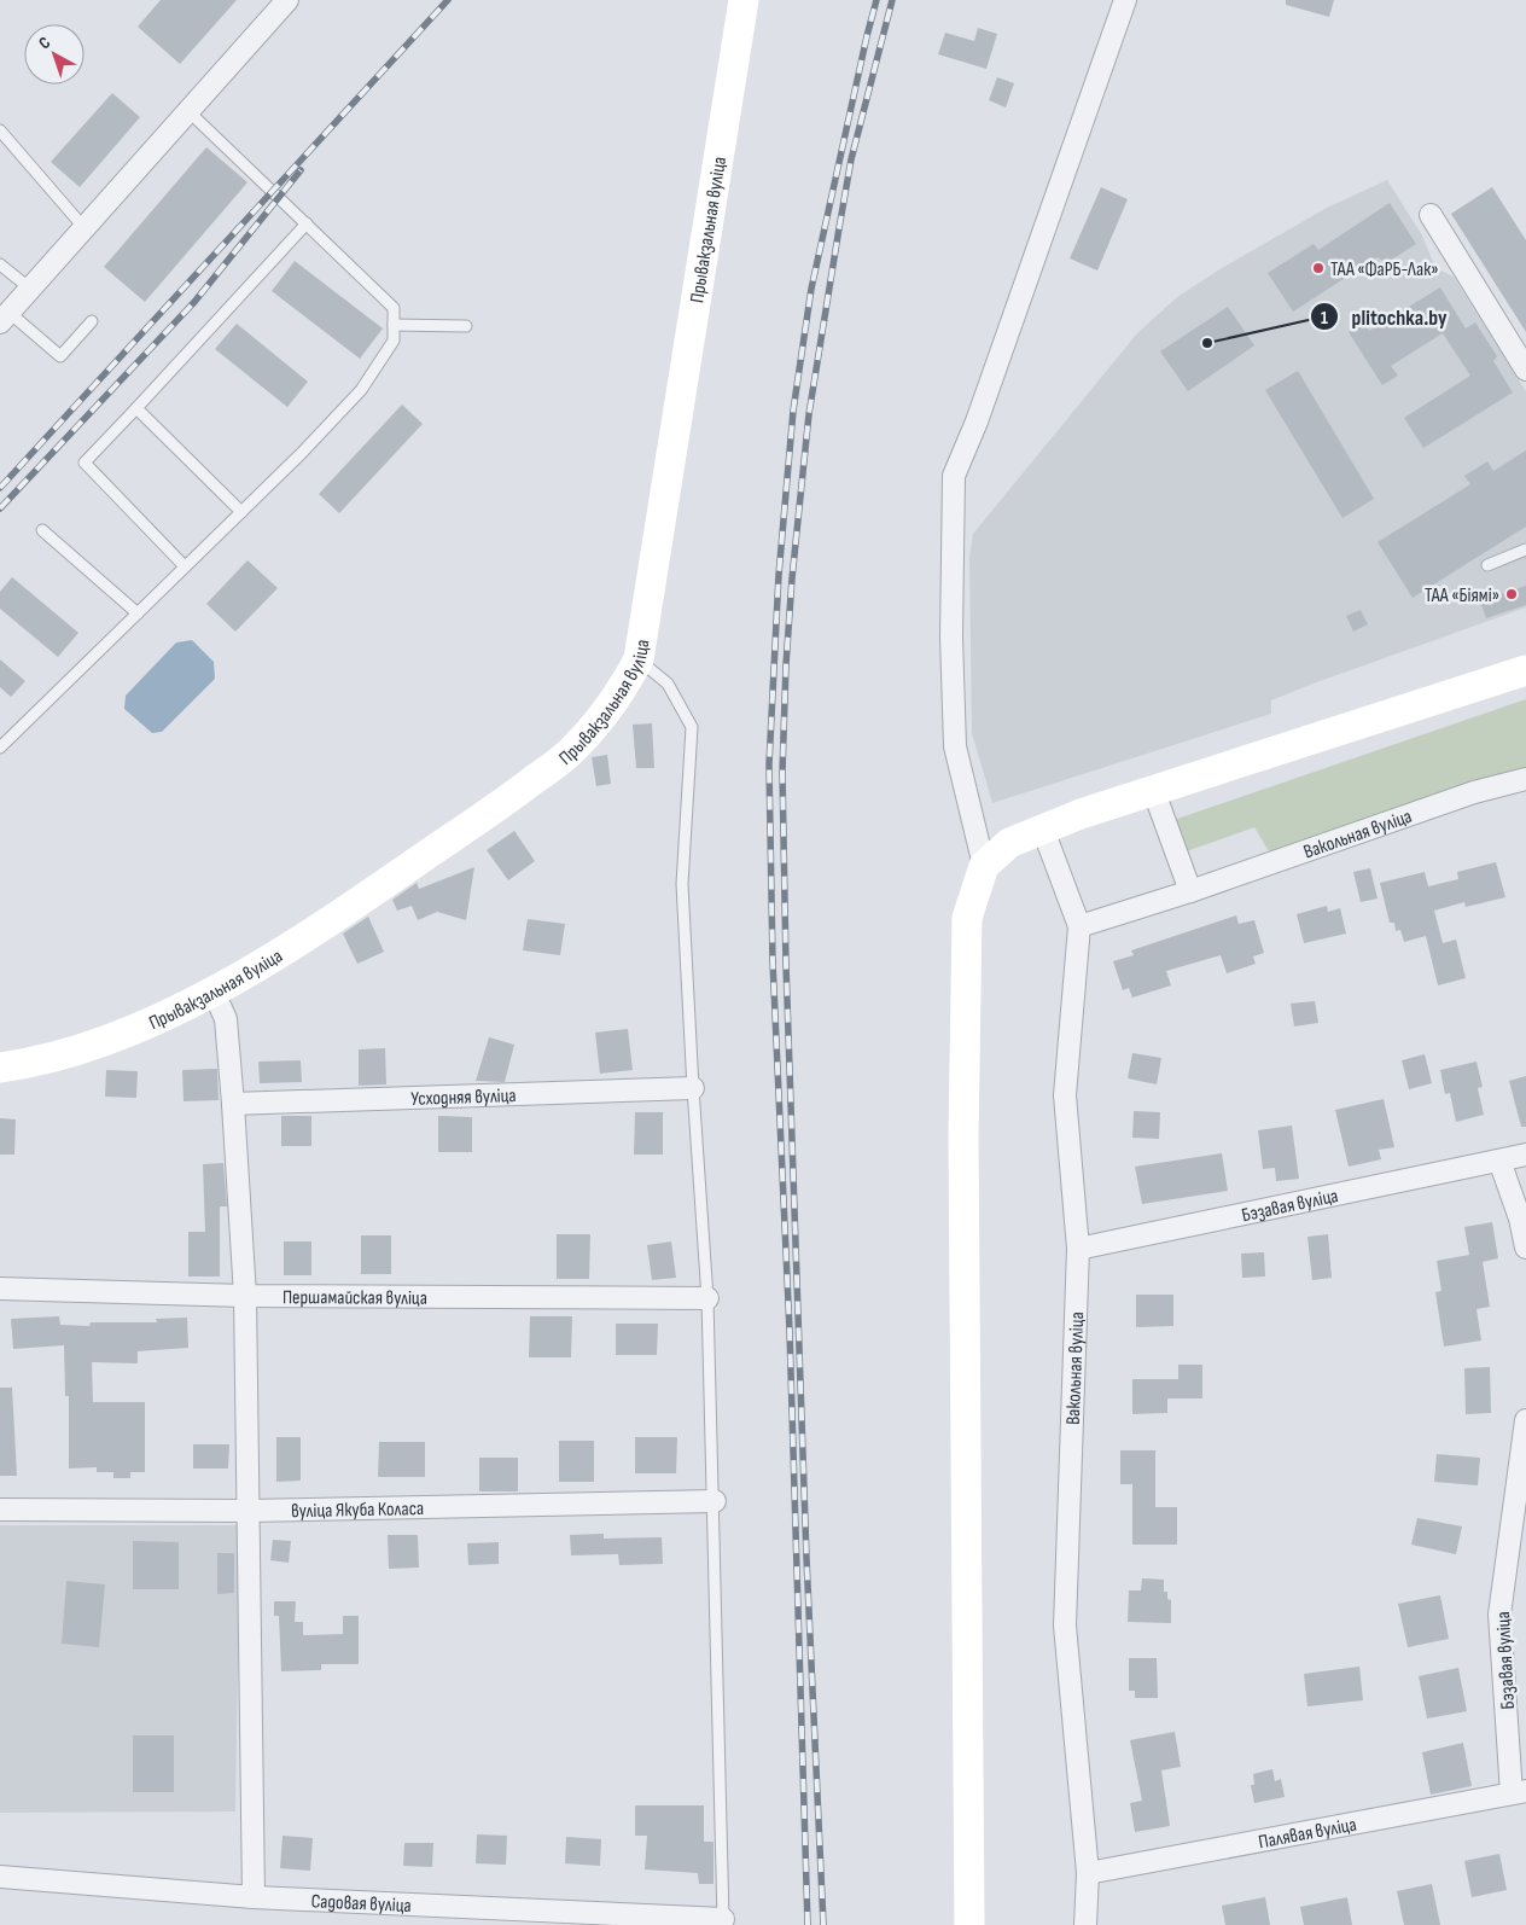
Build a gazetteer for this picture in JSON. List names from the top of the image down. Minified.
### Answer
{"streets":{"main road":["Прывакзальная вуліца"],"street":["Вакольная вуліца","Усходняя вуліца","Бэзавая вуліца","Першамайская вуліца","вуліца Якуба Коласа","Палявая вуліца","Садовая вуліца"]},"crossings":[["Вакольная вуліца","Бэзавая вуліца"],["Вакольная вуліца","Палявая вуліца"],["Бэзавая вуліца","Палявая вуліца"]],"places":["ТАА «ФаРБ-Лак»","plitochka.by","ТАА «Біямі»"],"north":"top left"}
